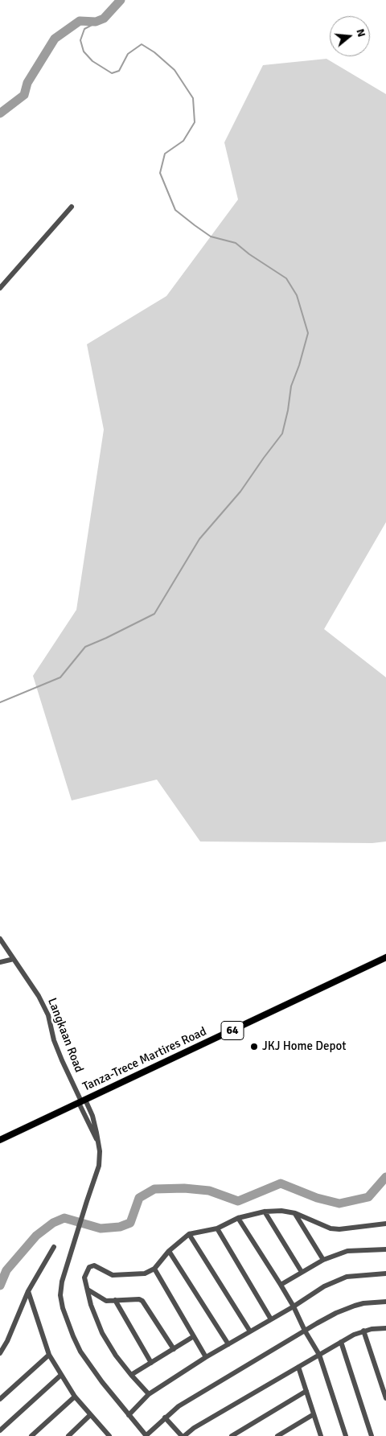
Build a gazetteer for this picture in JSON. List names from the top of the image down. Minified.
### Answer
{"streets":{"main road":["64","Tanza-Trece Martires Road"],"street":["Langkaan Road"]},"crossings":[["Langkaan Road","Tanza-Trece Martires Road"]],"places":["JKJ Home Depot"],"north":"right"}
